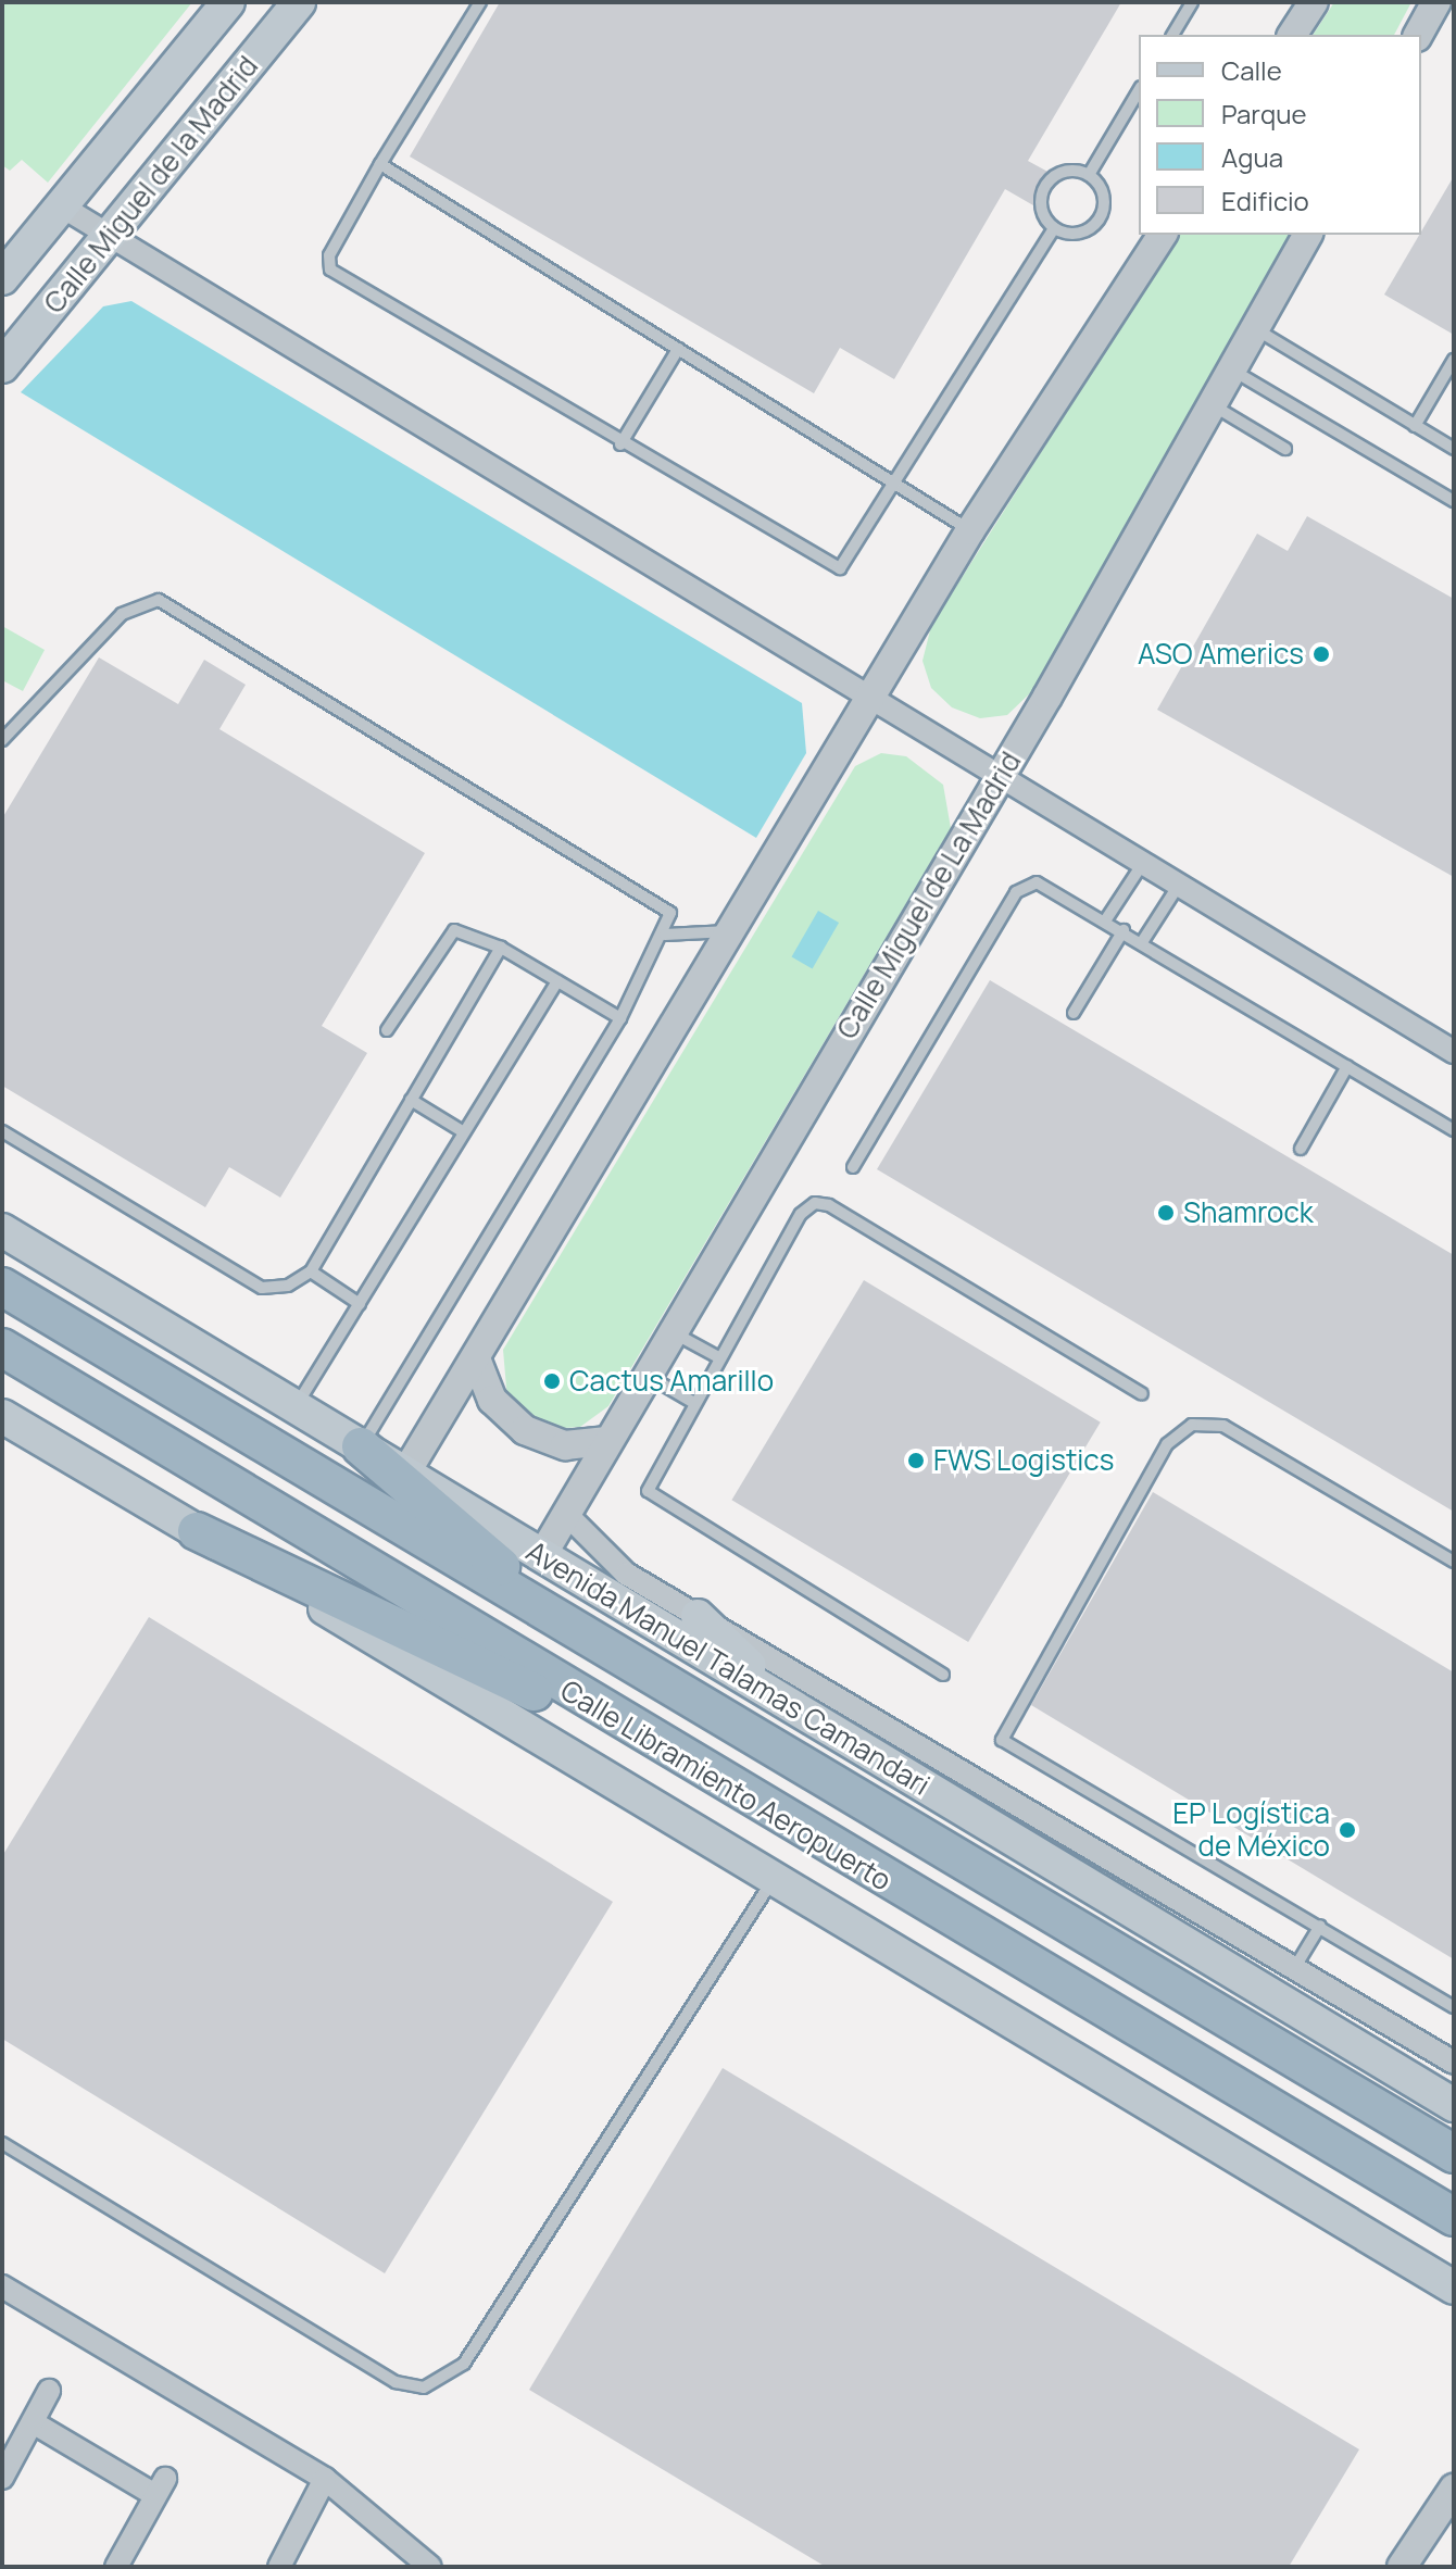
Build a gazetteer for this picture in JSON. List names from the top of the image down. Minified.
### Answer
{"streets":{"highway":["Calle Libramiento Aeropuerto"],"main road":["Calle Miguel de la Madrid","Avenida Manuel Talamas Camandari"],"street":["Calle Miguel de La Madrid"]},"crossings":[["Calle Miguel de La Madrid","Avenida Manuel Talamas Camandari"]],"places":["ASO Americs","Shamrock","Cactus Amarillo","FWS Logistics","EP Logística de México"],"legend":["Calle","Parque","Agua","Edificio"]}
